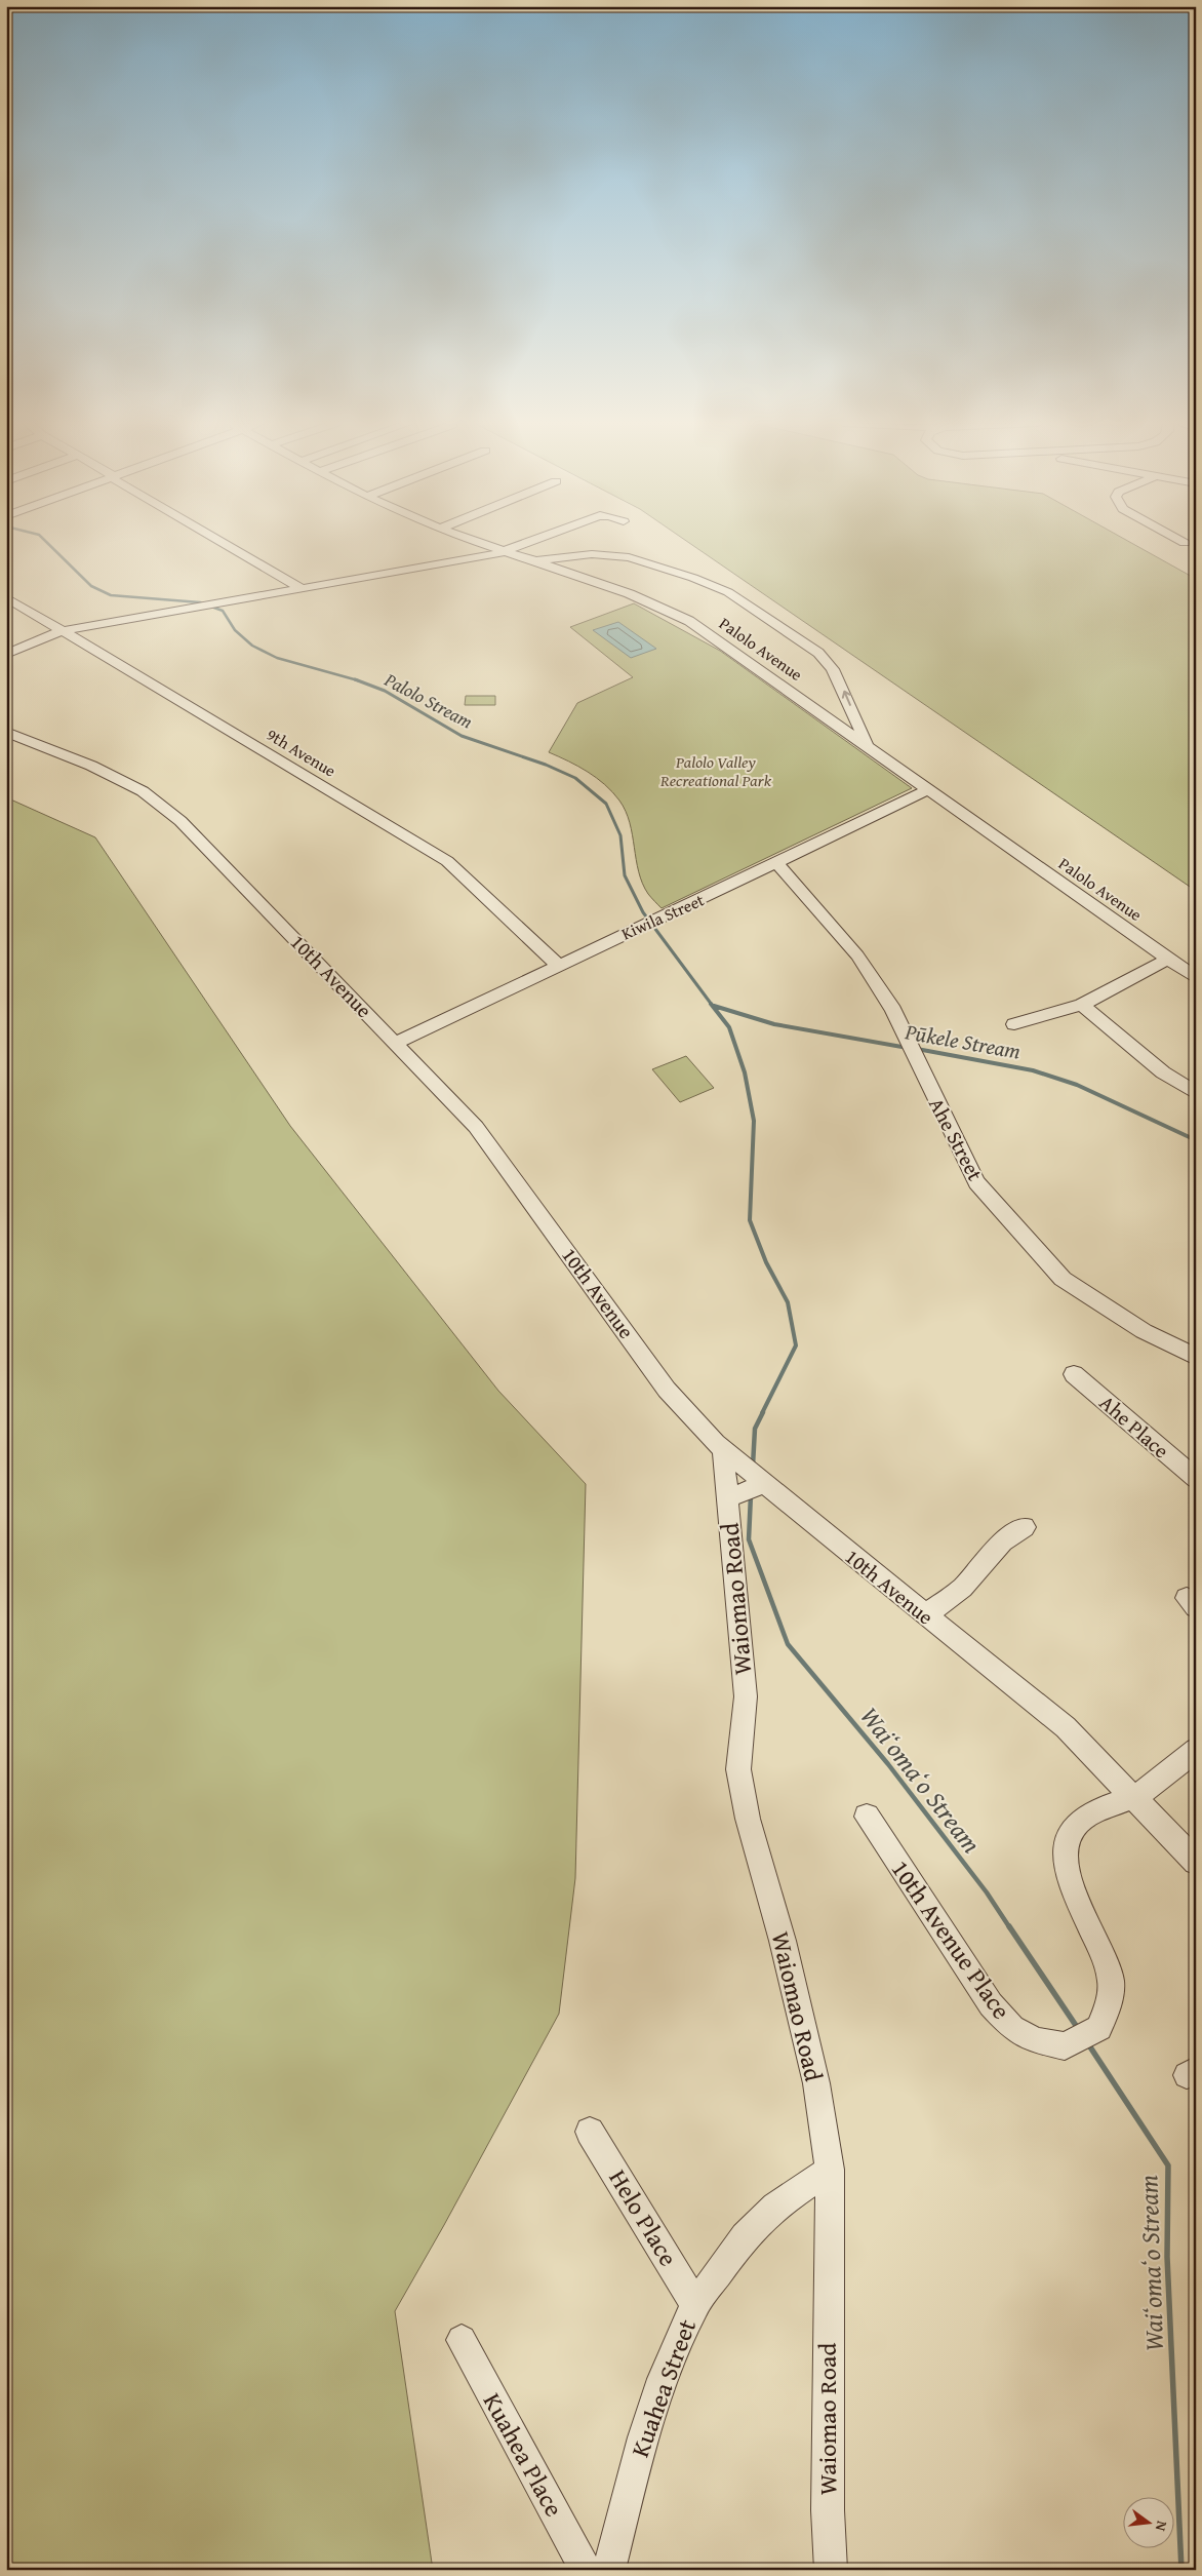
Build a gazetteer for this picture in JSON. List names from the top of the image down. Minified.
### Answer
{"streets":{"street":["Palolo Avenue","9th Avenue","Kiwila Street","10th Avenue","Ahe Street","Ahe Place","Waiomao Road","10th Avenue Place","Helo Place","Kuahea Street","Kuahea Place"]},"crossings":[["Palolo Avenue","Kiwila Street"],["9th Avenue","Kiwila Street"],["Kiwila Street","10th Avenue"],["Kiwila Street","Ahe Street"],["10th Avenue","Waiomao Road"],["10th Avenue","10th Avenue Place"],["Waiomao Road","Kuahea Street"],["Helo Place","Kuahea Street"]],"water":["Palolo Stream","Pūkele Stream","Waiʻomaʻo Stream"],"parks":["Palolo Valley Recreational Park"],"north":"right"}
